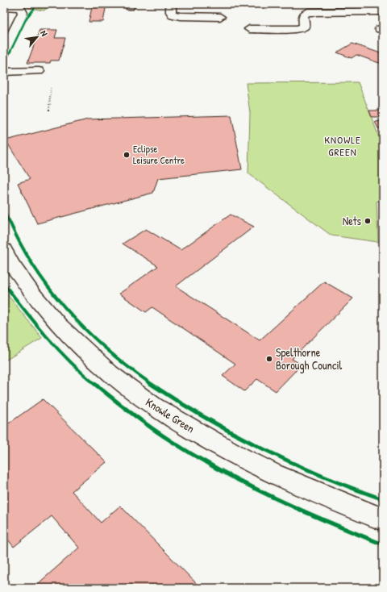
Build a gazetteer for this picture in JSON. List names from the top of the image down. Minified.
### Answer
{"streets":{"street":["Knowle Green"]},"districts":["KNOWLE GREEN"],"places":["Eclipse Leisure Centre","Nets","Spelthorne Borough Council"],"north":"top right"}
